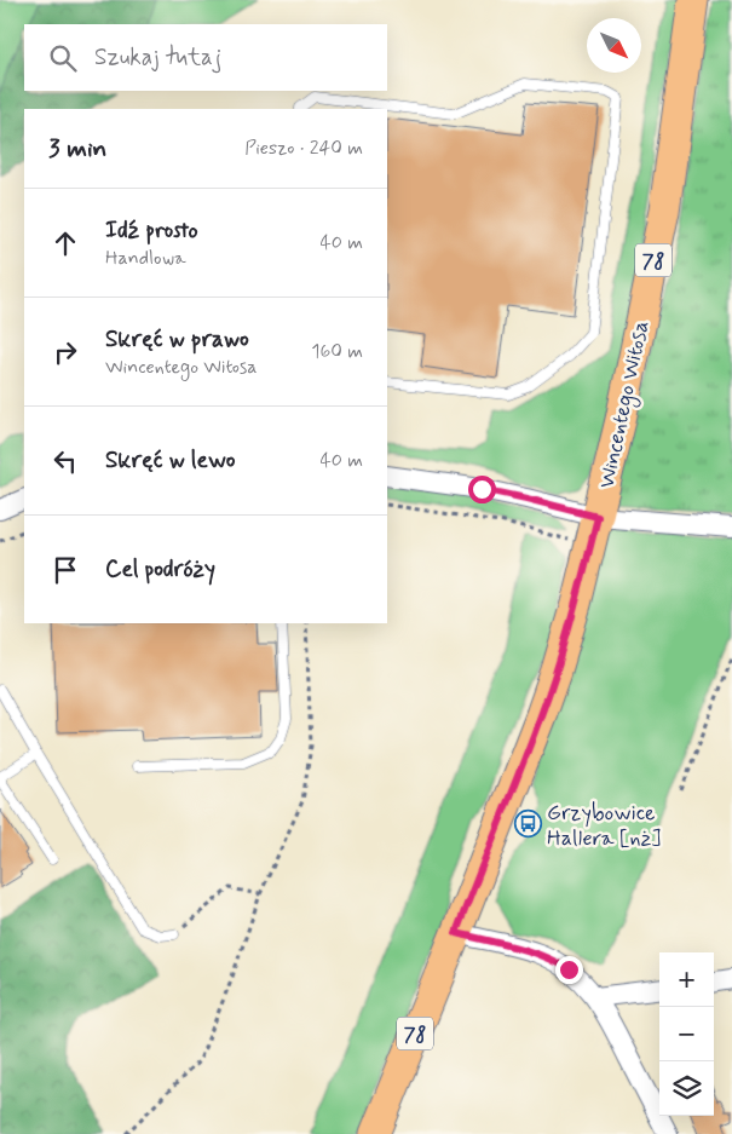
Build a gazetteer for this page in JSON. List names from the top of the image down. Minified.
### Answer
{"streets":{"main road":["78","Wincentego Witosa"]},"places":{"bus stop":["Grzybowice Hallera [nż]"]},"north":"bottom right","page":{"search":"Szukaj tutaj","heading":["3 min","Pieszo · 240 m"],"list":[["Idź prosto","Handlowa","40 m"],["Skręć w prawo","Wincentego Witosa","160 m"],["Skręć w lewo","40 m"],"Cel podróży"],"map_buttons":["+","−"]}}
